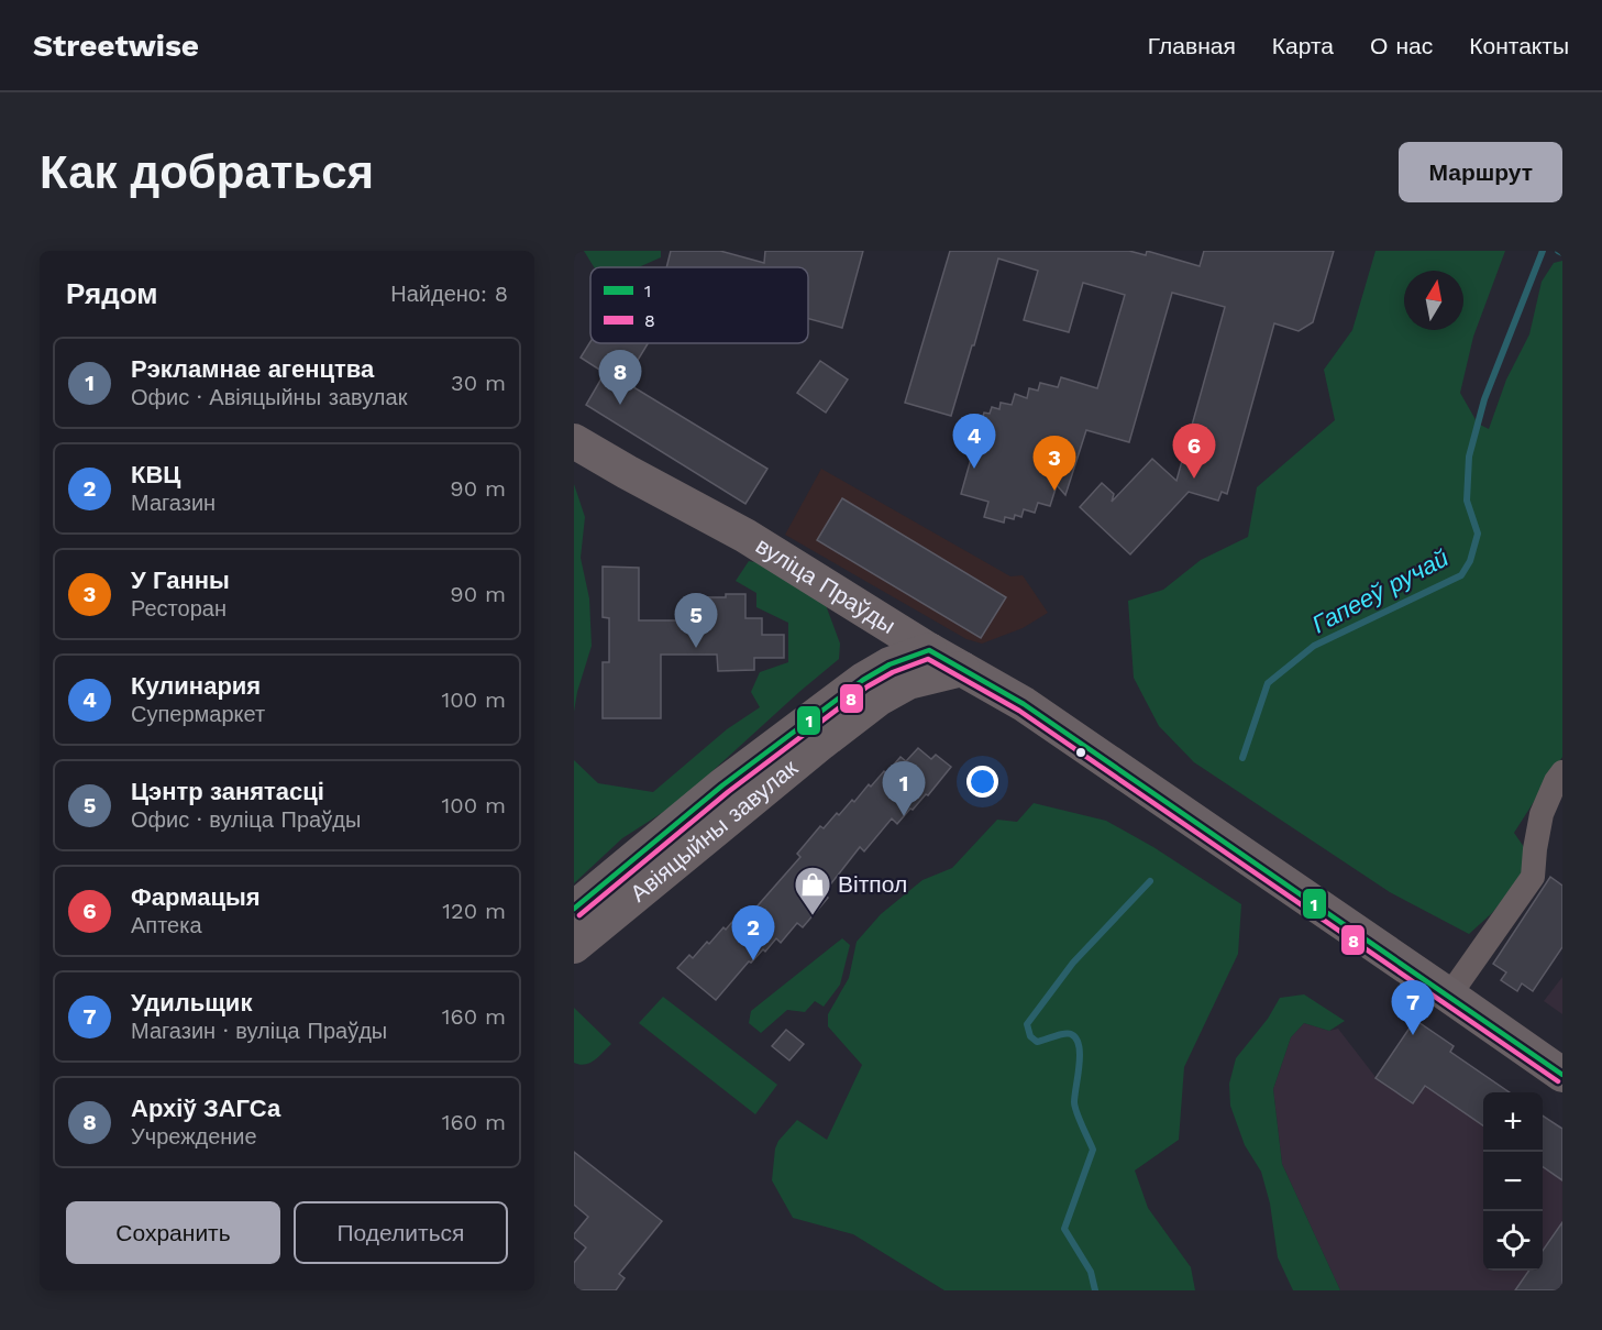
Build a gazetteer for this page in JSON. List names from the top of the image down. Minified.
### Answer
{"streets":{"main road":["вуліца Праўды","Авіяцыйны завулак"]},"crossings":[["вуліца Праўды","Авіяцыйны завулак"]],"water":["Гапееў ручай"],"places":{"shop":["Вітпол"]},"lines":["transit line 1","transit line 8"],"legend":["1","8"],"north":"top","page":{"header":"Streetwise","nav":["Главная","Карта","О нас","Контакты"],"buttons":["Маршрут",["Сохранить","Поделиться"]],"title":"Как добраться","heading":["Рядом","Найдено: 8"],"list":[{"mark":"1","name":"Рэкламнае агенцтва","note":"Офис · Авіяцыйны завулак","value":"30 m"},{"mark":"2","name":"КВЦ","note":"Магазин","value":"90 m"},{"mark":"3","name":"У Ганны","note":"Ресторан","value":"90 m"},{"mark":"4","name":"Кулинария","note":"Супермаркет","value":"100 m"},{"mark":"5","name":"Цэнтр занятасці","note":"Офис · вуліца Праўды","value":"100 m"},{"mark":"6","name":"Фармацыя","note":"Аптека","value":"120 m"},{"mark":"7","name":"Удильщик","note":"Магазин · вуліца Праўды","value":"160 m"},{"mark":"8","name":"Архіў ЗАГСа","note":"Учреждение","value":"160 m"}],"pins":["8","4","6","3","5","1","2","7"],"map_buttons":["+","−"]}}
